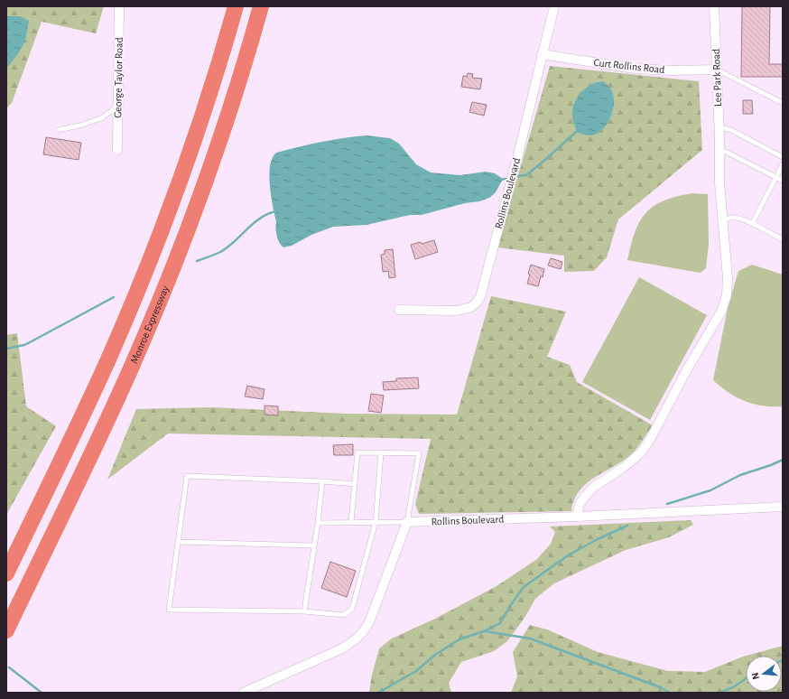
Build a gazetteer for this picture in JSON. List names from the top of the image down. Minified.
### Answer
{"streets":{"highway":["Monroe Expressway"],"street":["Curt Rollins Road","George Taylor Road","Lee Park Road","Rollins Boulevard"]},"crossings":[["Curt Rollins Road","Lee Park Road"],["Curt Rollins Road","Rollins Boulevard"],["Lee Park Road","Rollins Boulevard"]],"north":"left"}
